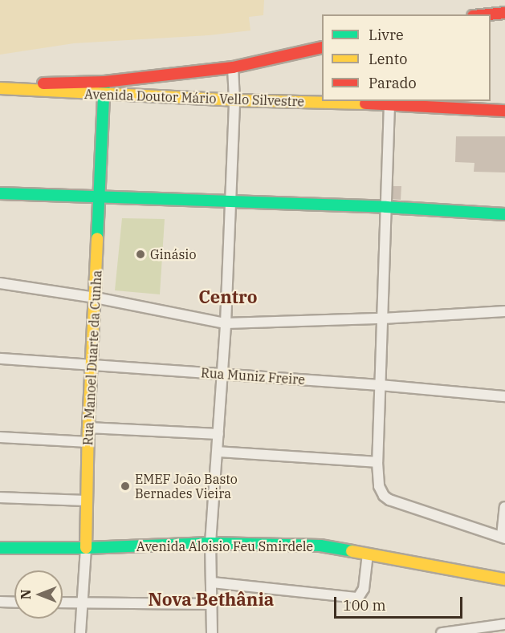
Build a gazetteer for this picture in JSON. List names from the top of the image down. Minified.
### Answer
{"streets":{"street":["Avenida Doutor Mário Vello Silvestre","Rua Manoel Duarte da Cunha","Rua Muniz Freire","Avenida Aloisio Feu Smirdele"]},"crossings":[["Avenida Doutor Mário Vello Silvestre","Rua Manoel Duarte da Cunha"],["Rua Manoel Duarte da Cunha","Rua Muniz Freire"],["Rua Manoel Duarte da Cunha","Avenida Aloisio Feu Smirdele"]],"districts":["Centro","Nova Bethânia"],"places":["Ginásio","EMEF João Basto Bernades Vieira"],"legend":["Livre","Lento","Parado"],"scale_bar":"100 m","north":"left"}
